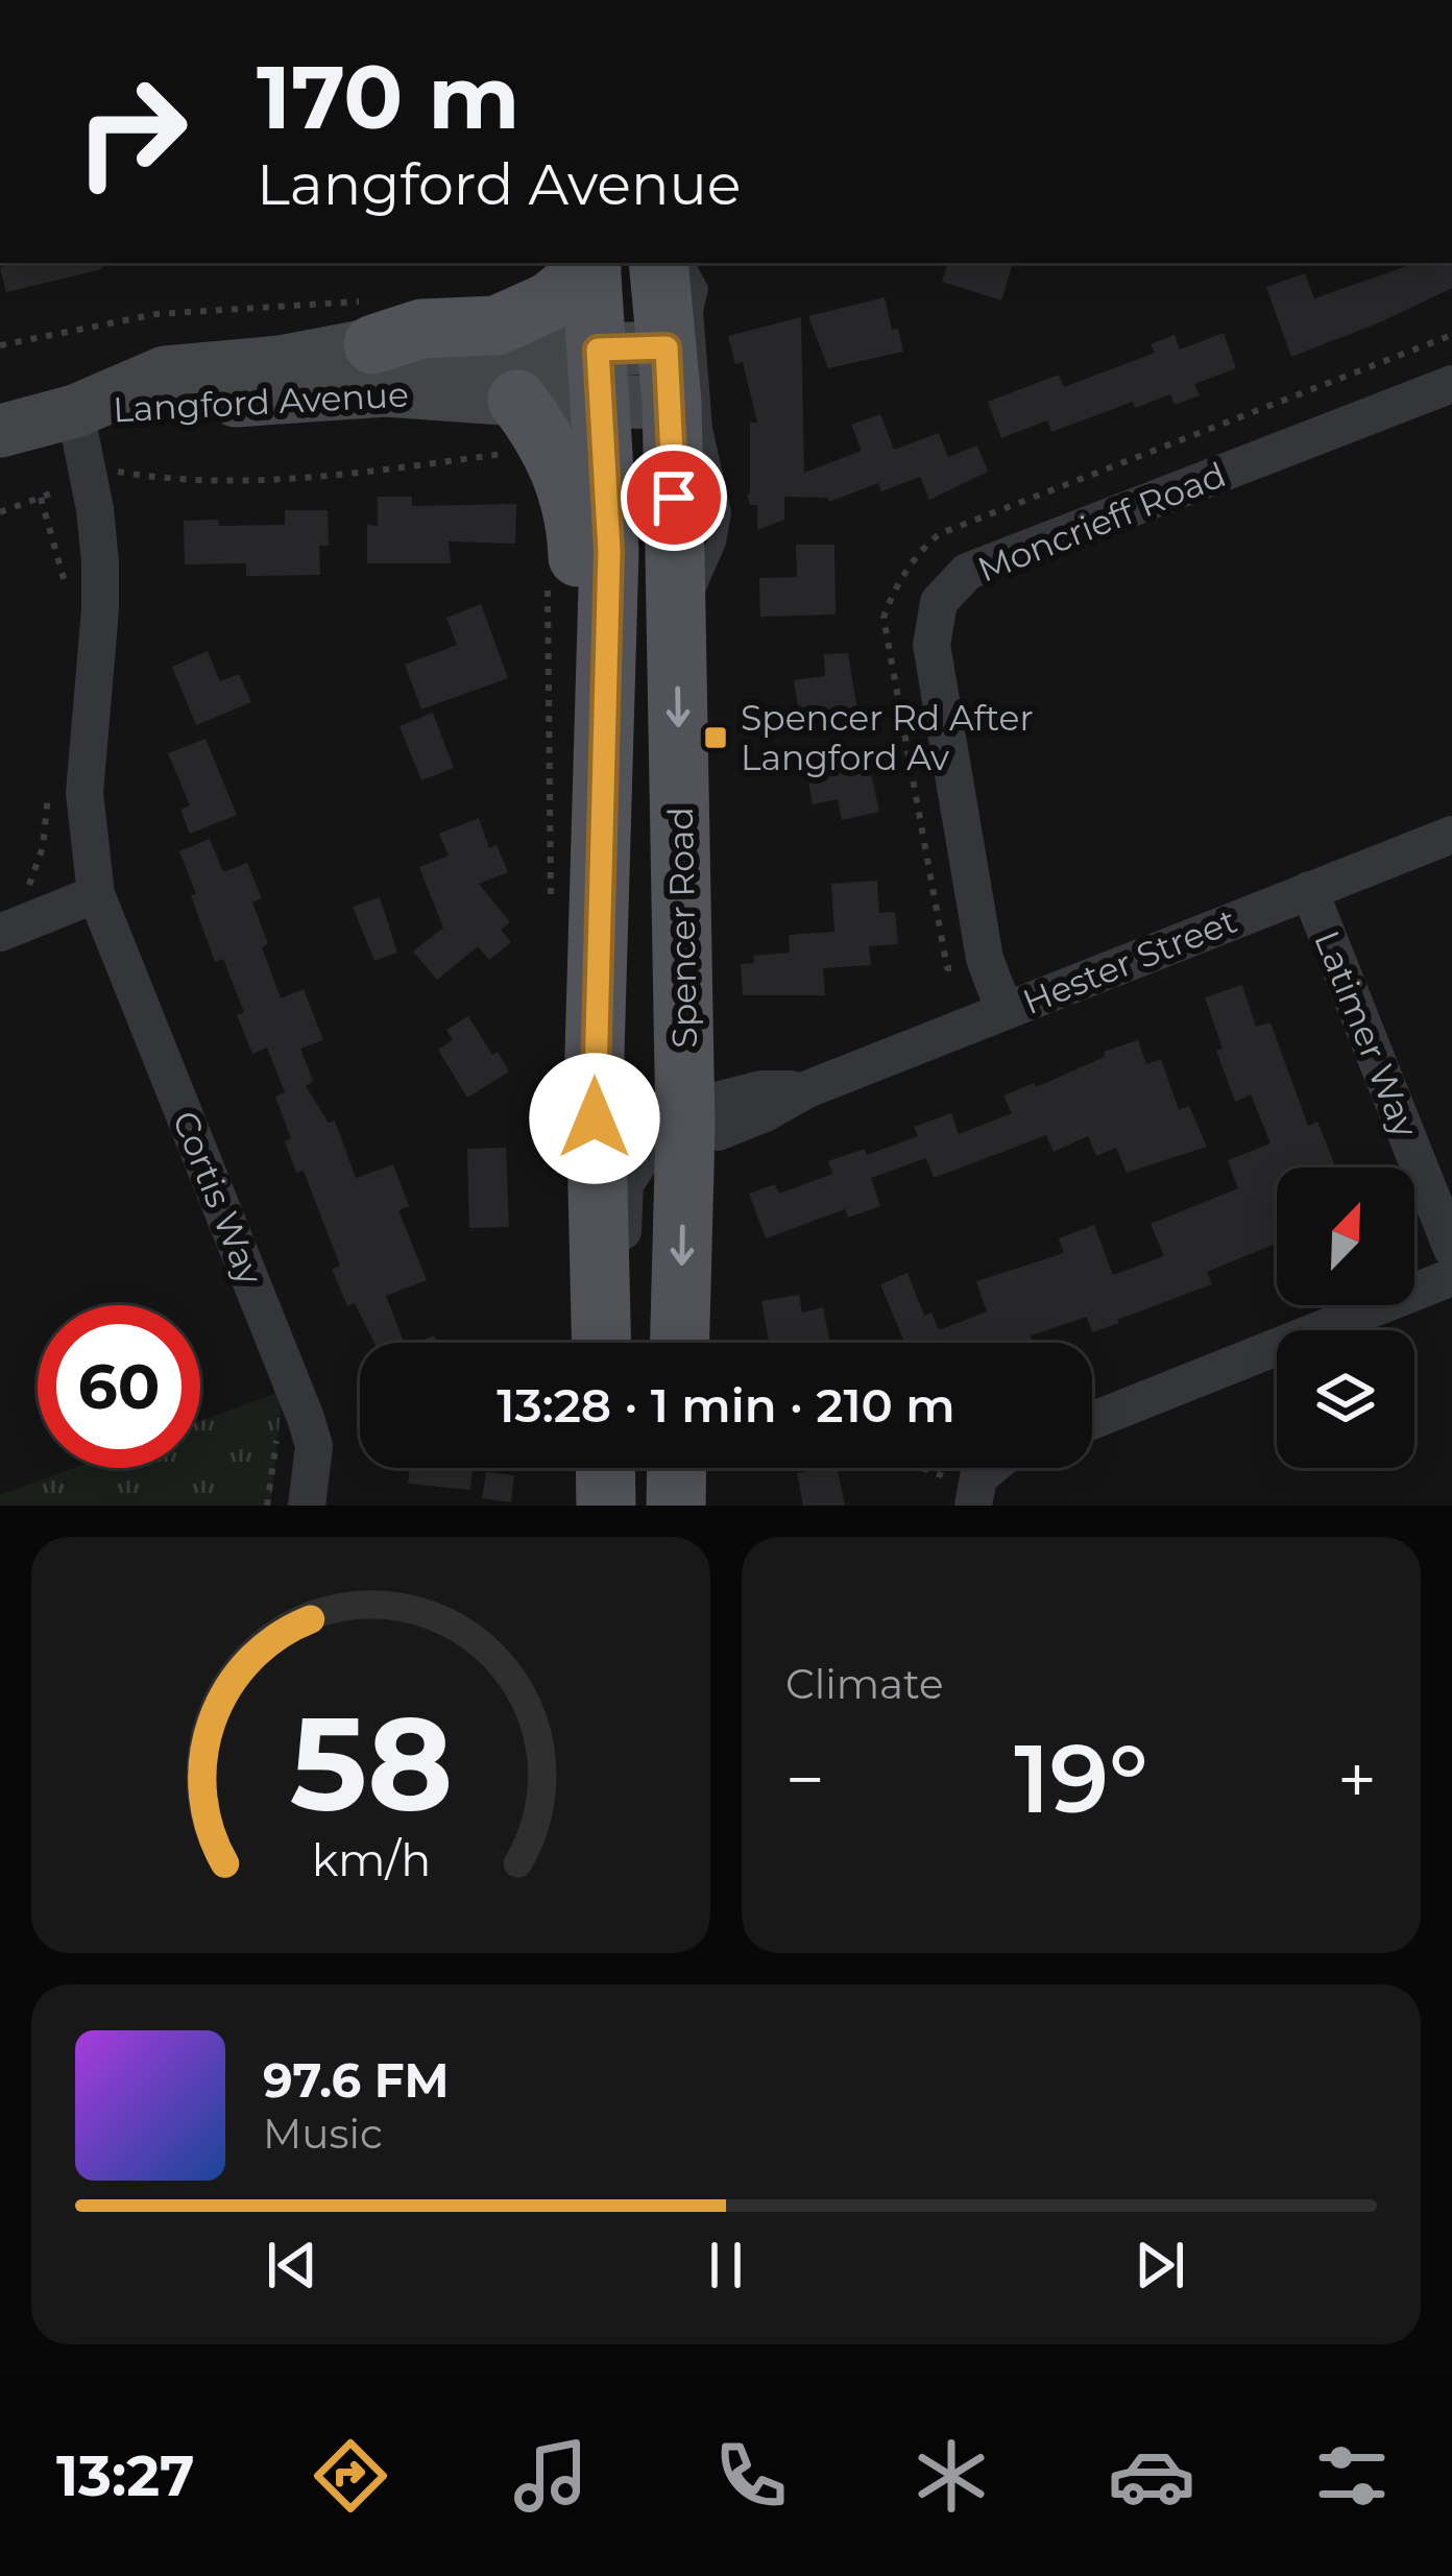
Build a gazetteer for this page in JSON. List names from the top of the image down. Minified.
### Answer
{"streets":{"main road":["Langford Avenue","Spencer Road"],"street":["Moncrieff Road","Hester Street","Latimer Way","Cortis Way"]},"crossings":[["Langford Avenue","Spencer Road"],["Langford Avenue","Cortis Way"],["Moncrieff Road","Hester Street"],["Spencer Road","Hester Street"],["Hester Street","Latimer Way"]],"places":{"transit":["Spencer Rd After Langford Av"]},"north":"top right","page":{"turn":["170 m","Langford Avenue"],"limit":"60","trip":"13:28 · 1 min · 210 m","tile":"Climate","heat":["−","19°","+"],"song":["97.6 FM","Music"],"tabs":"13:27","gauge":["58","km/h"]}}
